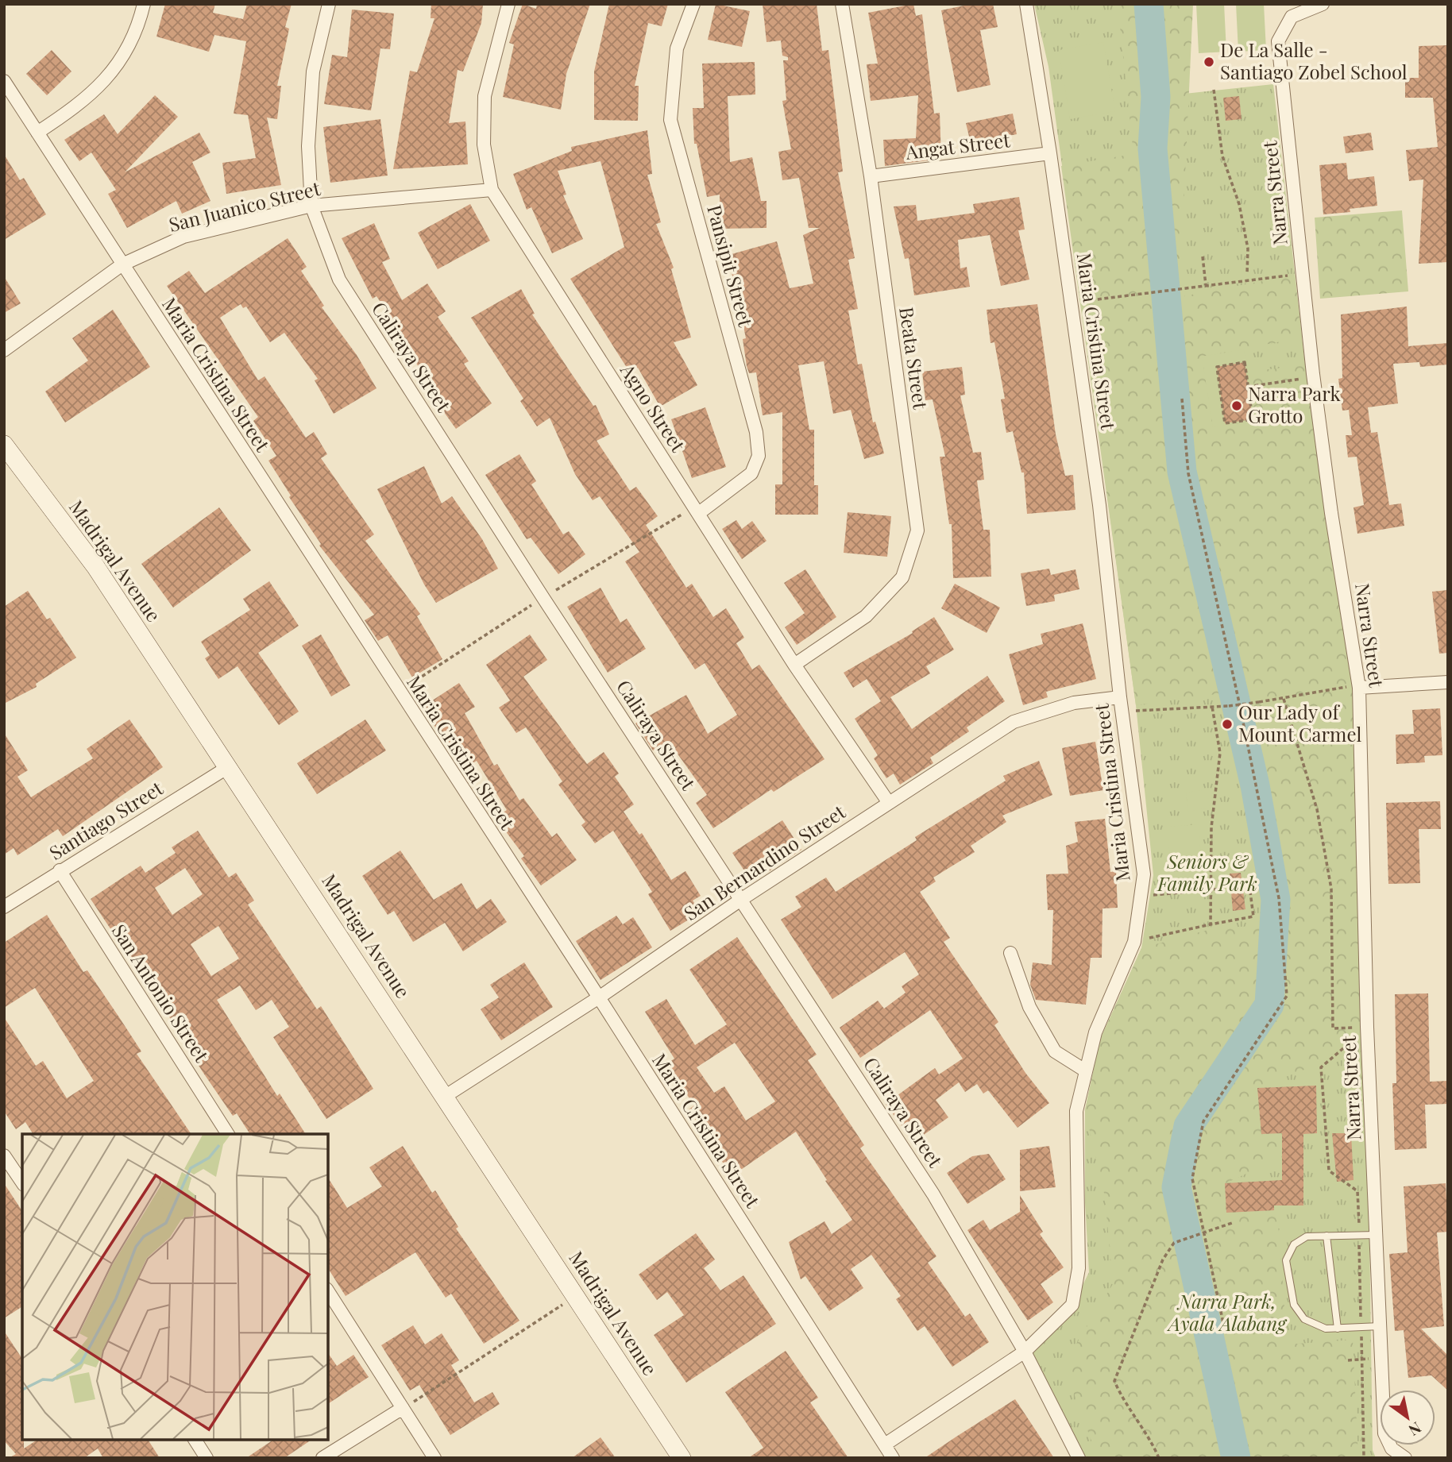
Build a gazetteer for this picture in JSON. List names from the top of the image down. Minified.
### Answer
{"streets":{"street":["Angat Street","Narra Street","San Juanico Street","Pansipit Street","Maria Cristina Street","Caliraya Street","Beata Street","Agno Street","Madrigal Avenue","Santiago Street","San Bernardino Street","San Antonio Street"]},"crossings":[["Angat Street","Maria Cristina Street"],["Angat Street","Beata Street"],["San Juanico Street","Maria Cristina Street"],["San Juanico Street","Caliraya Street"],["San Juanico Street","Agno Street"],["Pansipit Street","Agno Street"],["Maria Cristina Street","Caliraya Street"],["Maria Cristina Street","San Bernardino Street"],["Caliraya Street","San Bernardino Street"],["Beata Street","Agno Street"],["Agno Street","San Bernardino Street"],["Madrigal Avenue","Santiago Street"],["Madrigal Avenue","San Bernardino Street"],["Santiago Street","San Antonio Street"]],"parks":["Seniors & Family Park","Narra Park, Ayala Alabang"],"places":["De La Salle - Santiago Zobel School","Narra Park Grotto","Our Lady of Mount Carmel"],"north":"bottom right"}
